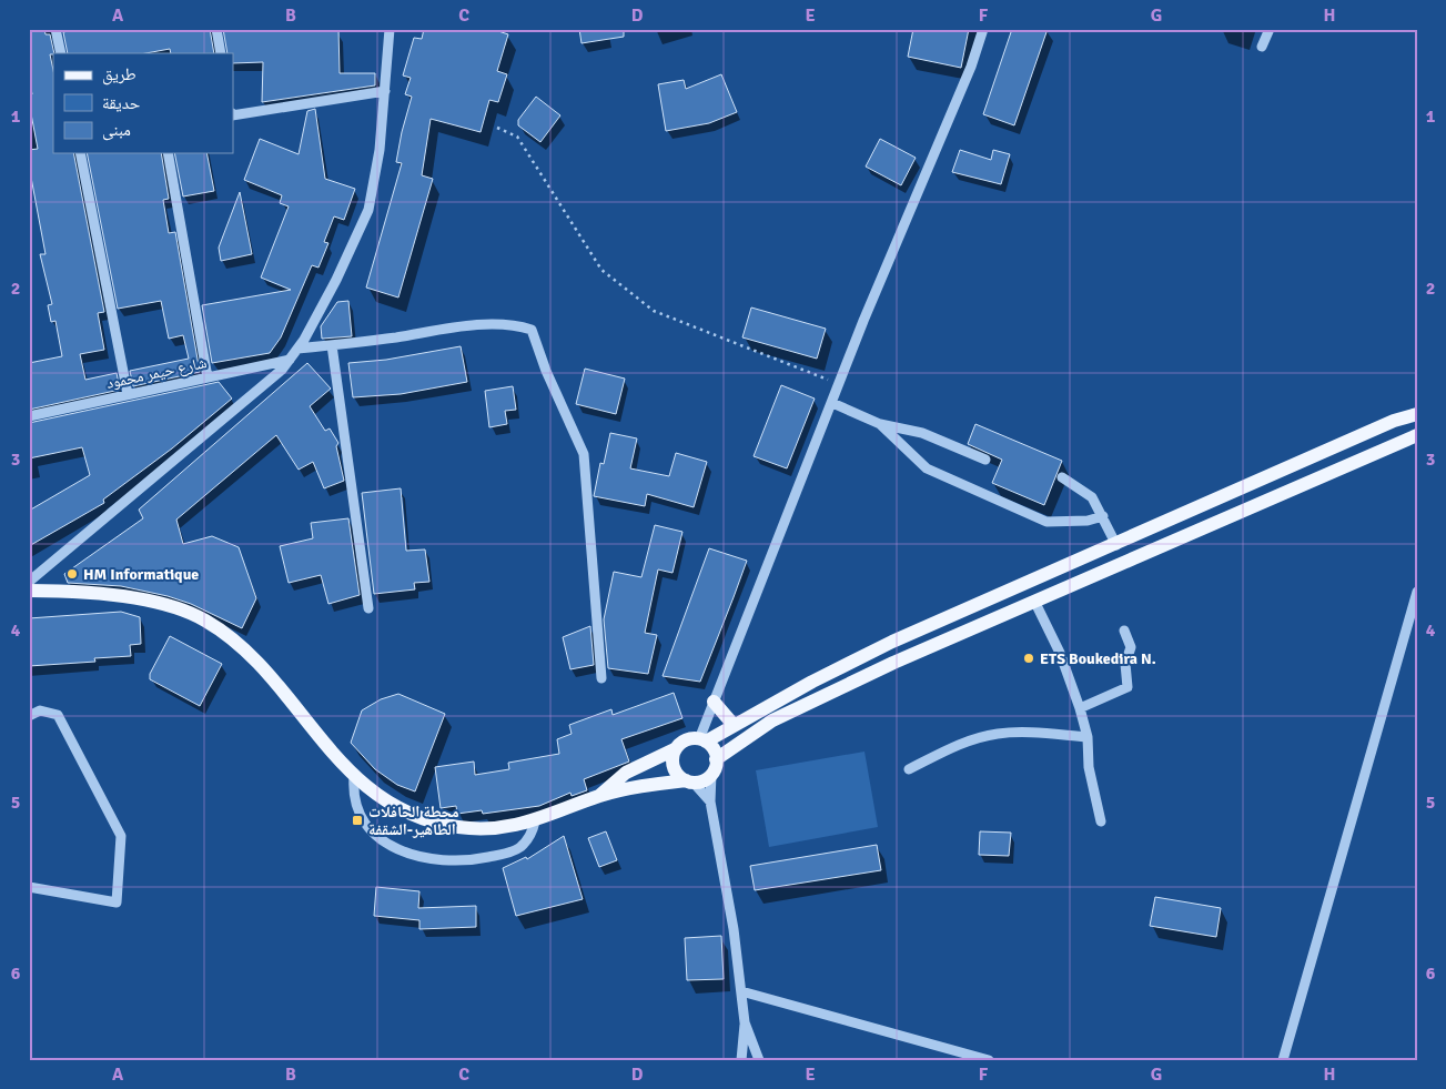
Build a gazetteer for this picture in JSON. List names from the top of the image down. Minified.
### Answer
{"streets":{"street":["شارع حيمر محمود"]},"places":{"other":["HM Informatique","ETS Boukedira N."],"transit":["محطة الحافلات الطاهير-الشقفة"]},"legend":["طريق","حديقة","مبنى"],"grid":{"columns":["A","B","C","D","E","F","G","H"],"rows":["1","2","3","4","5","6"]}}
